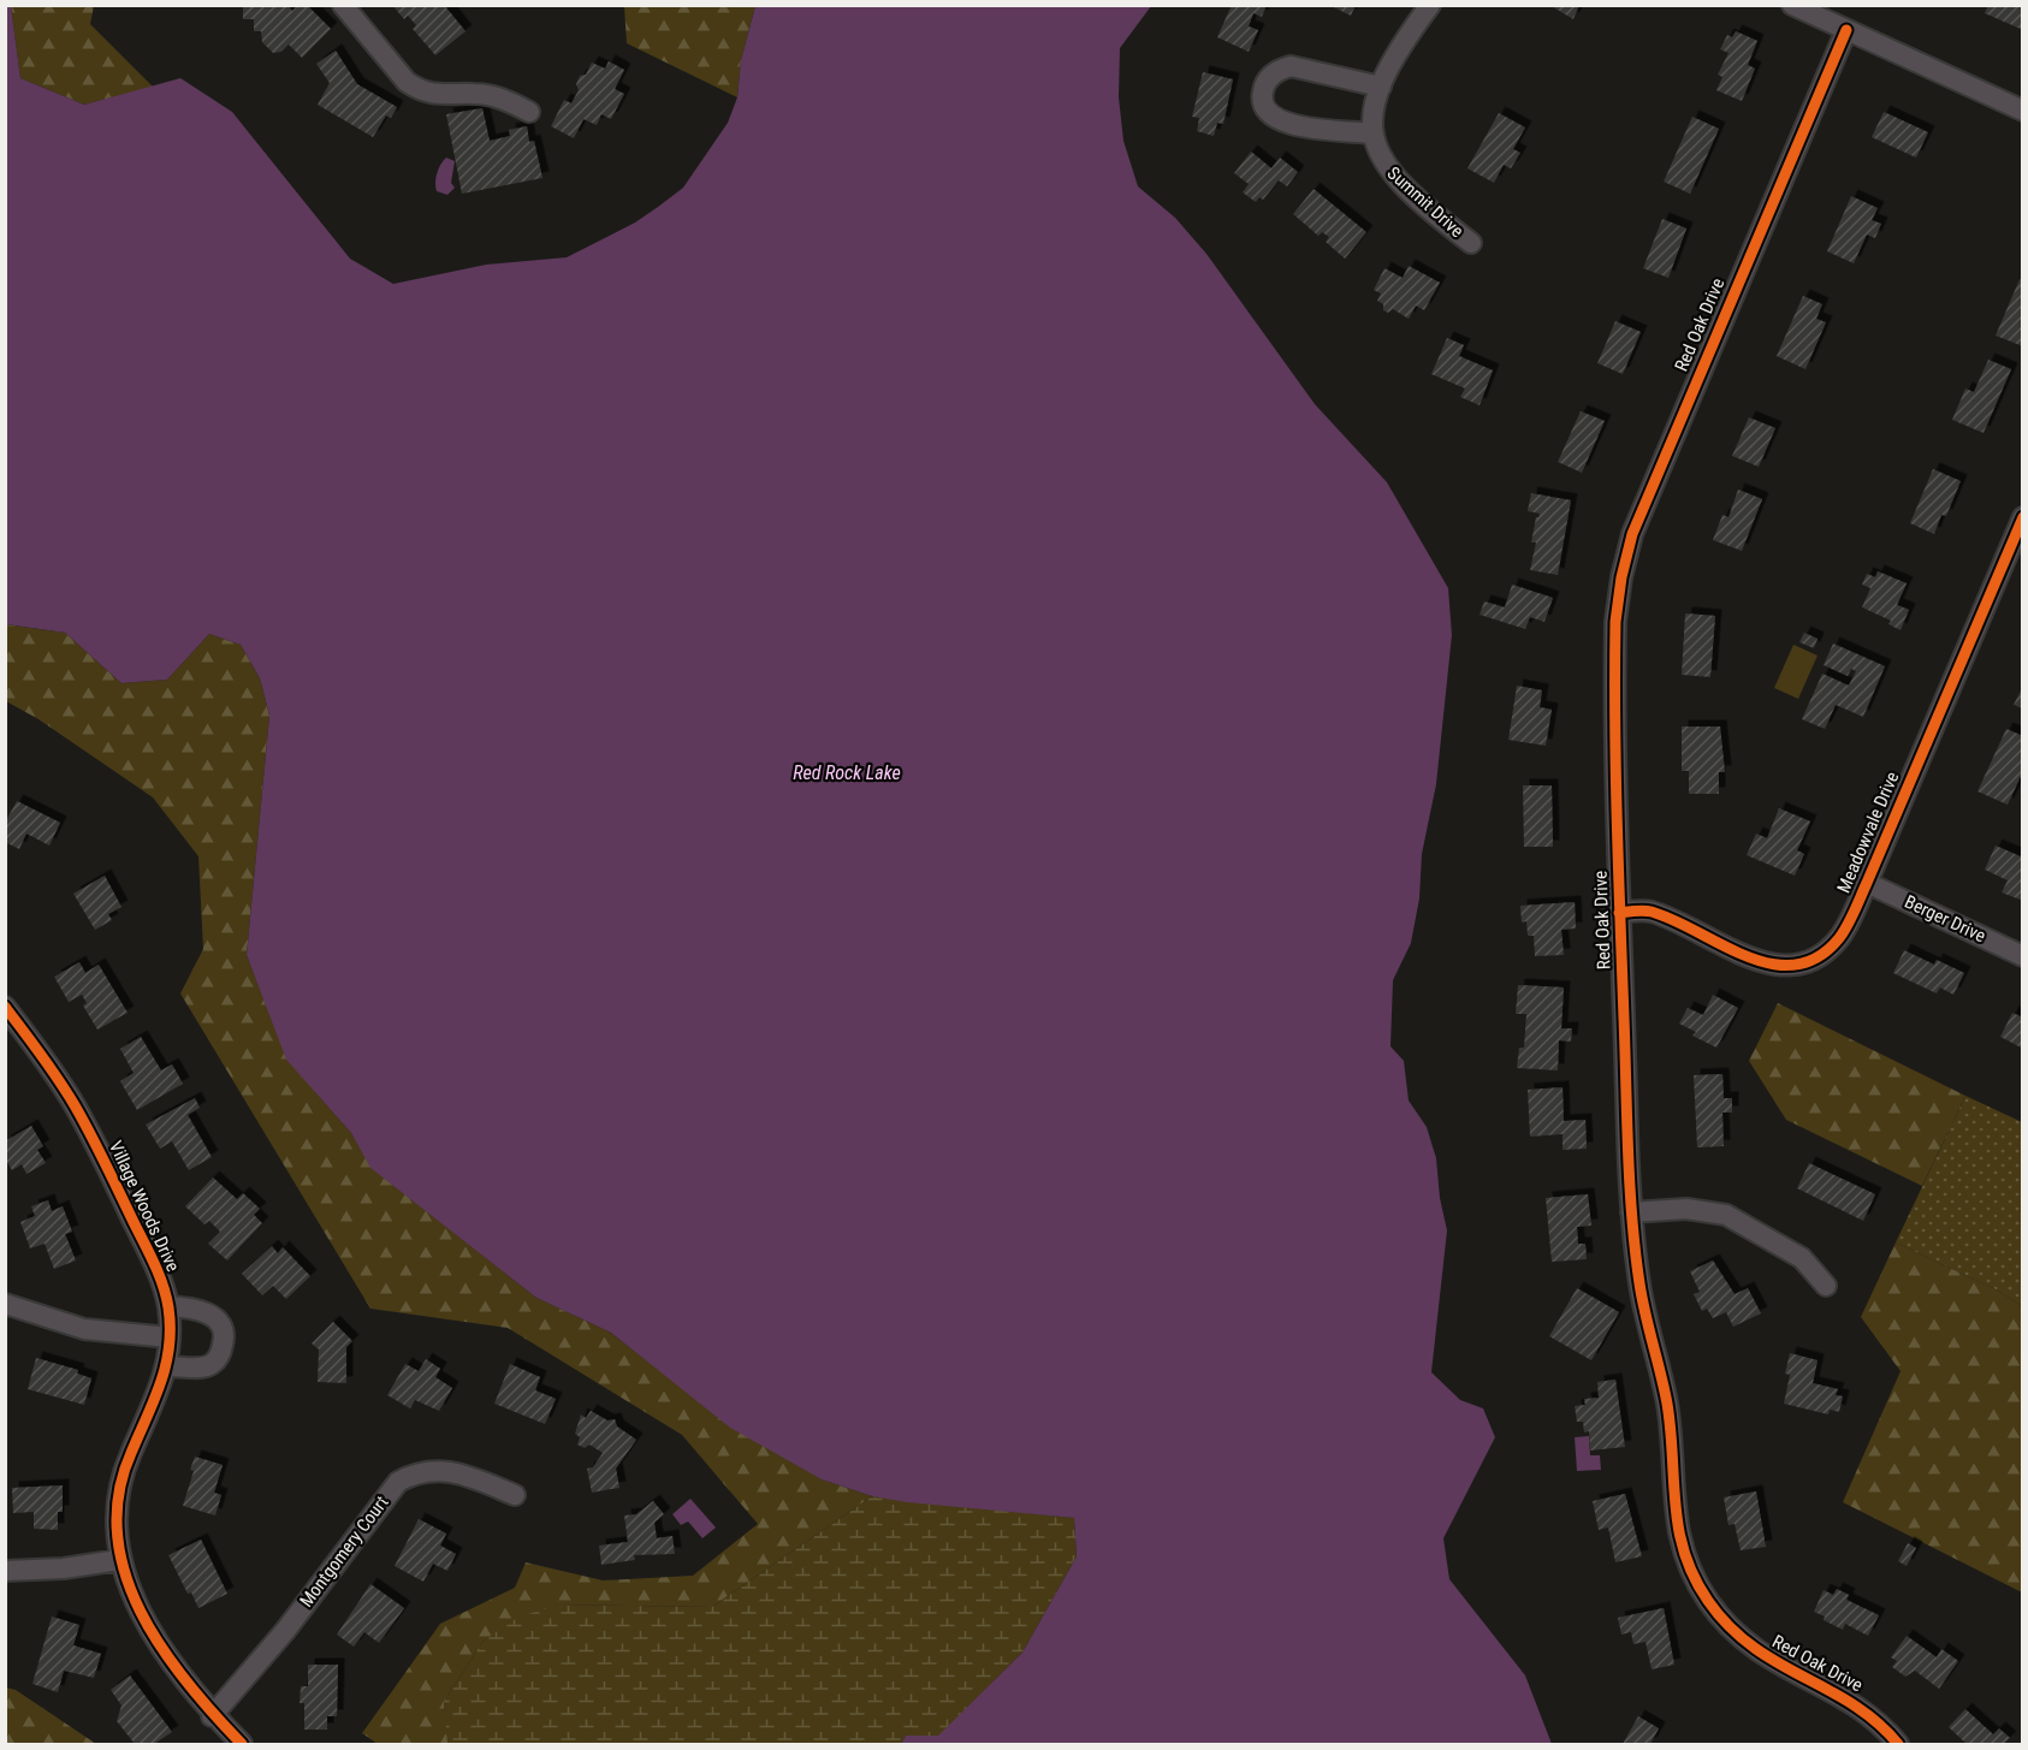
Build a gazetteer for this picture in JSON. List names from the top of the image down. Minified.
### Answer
{"streets":{"street":["Summit Drive","Red Oak Drive","Meadowvale Drive","Berger Drive","Village Woods Drive","Montgomery Court"]},"crossings":[["Red Oak Drive","Meadowvale Drive"],["Meadowvale Drive","Berger Drive"],["Village Woods Drive","Montgomery Court"]],"water":["Red Rock Lake"]}
